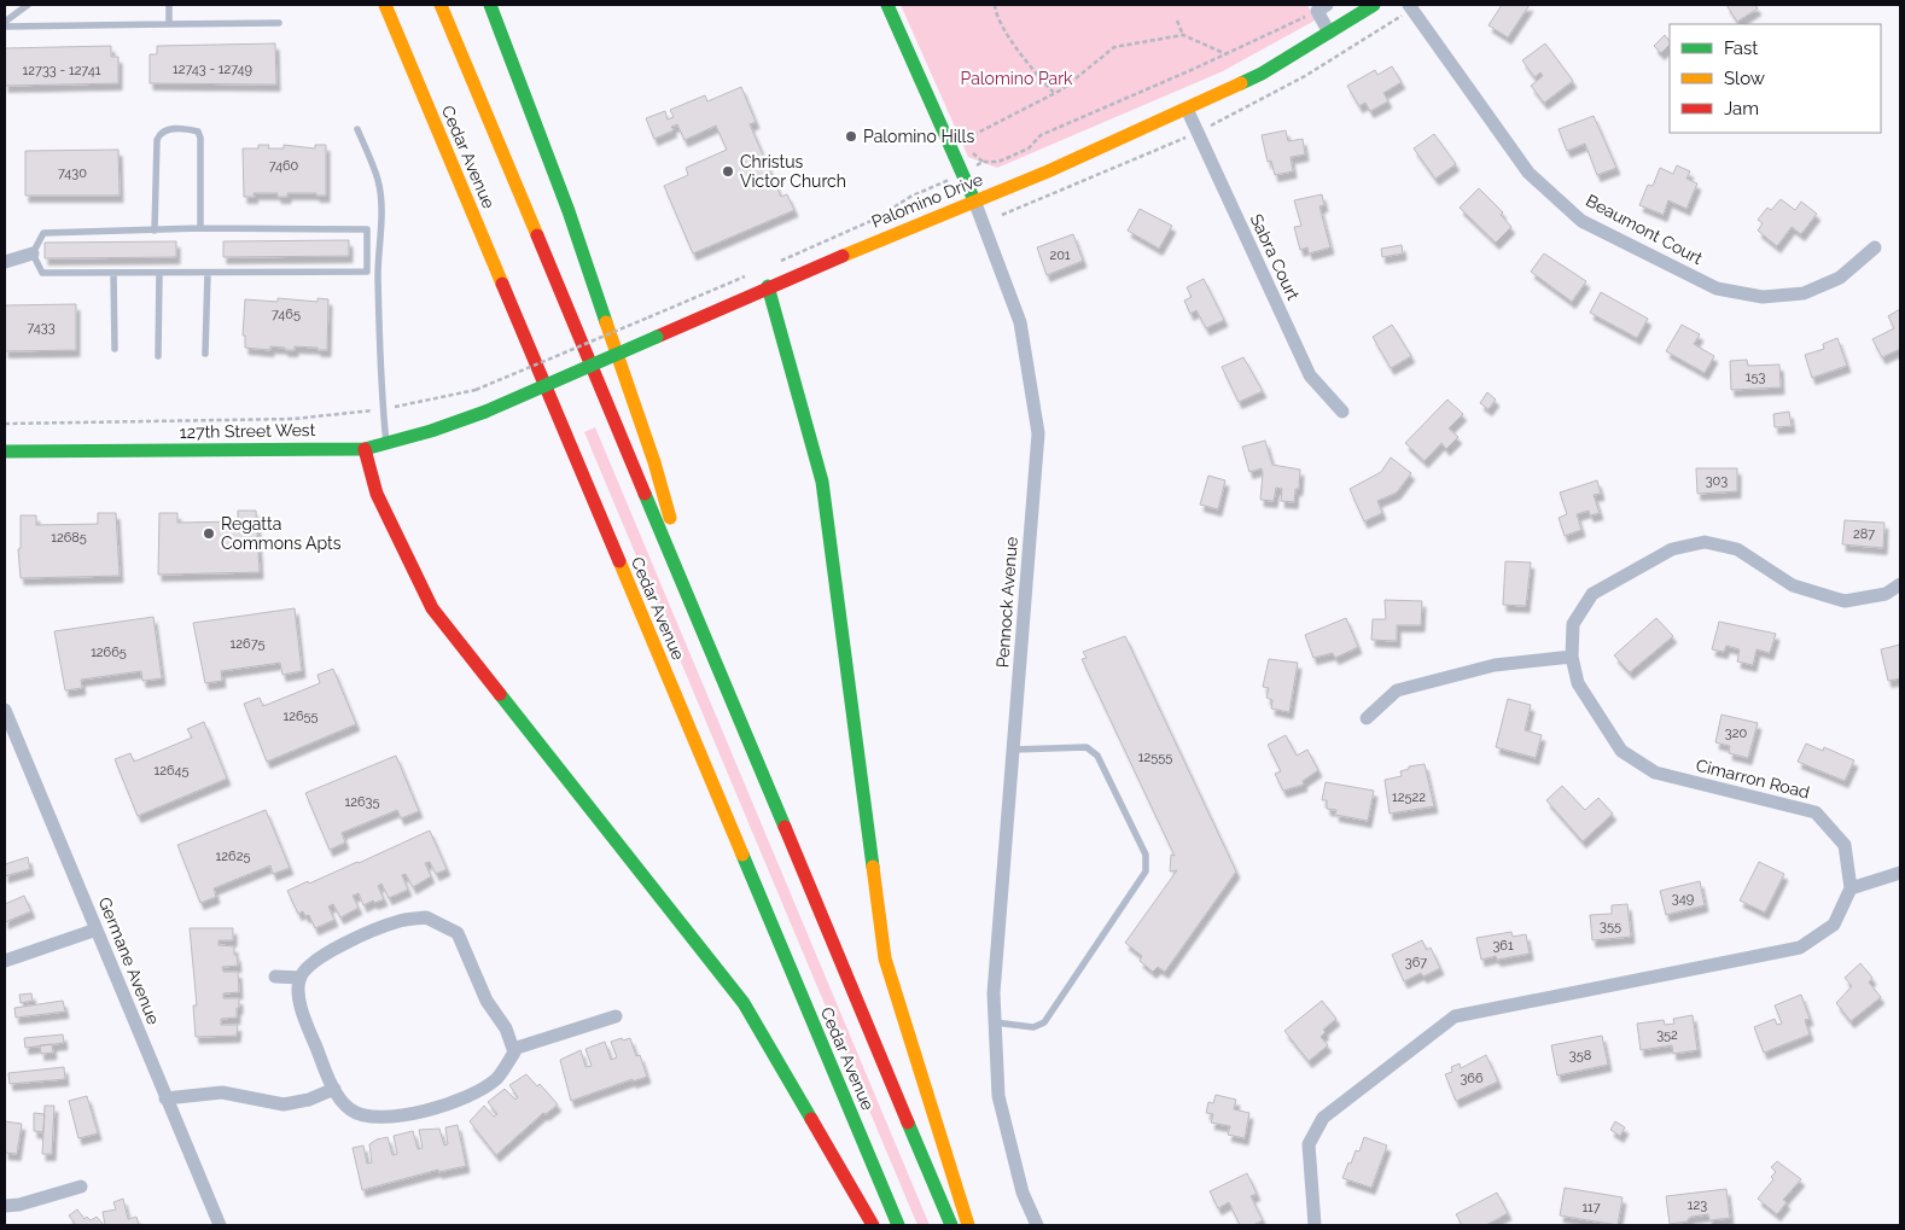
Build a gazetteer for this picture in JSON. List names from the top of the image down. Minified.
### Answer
{"streets":{"main road":["Cedar Avenue","Palomino Drive","127th Street West","Pennock Avenue"],"street":["Beaumont Court","Sabra Court","Cimarron Road","Germane Avenue"]},"crossings":[["Palomino Drive","Sabra Court"],["Palomino Drive","127th Street West"],["Palomino Drive","Pennock Avenue"]],"parks":["Palomino Park"],"places":["Palomino Hills","Christus Victor Church","Regatta Commons Apts"],"house_numbers":["12743 - 12749","12733 - 12741","7460","7430","201","7465","7433","153","303","287","12685","12675","12665","12655","320","12555","12645","12522","12635","12625","349","355","361","367","352","358","366","123","117"],"legend":["Fast","Slow","Jam"]}
